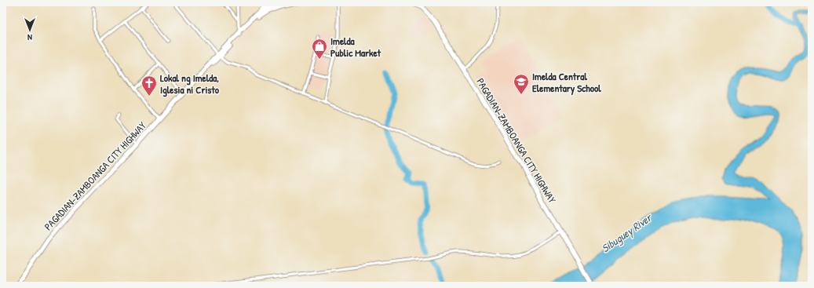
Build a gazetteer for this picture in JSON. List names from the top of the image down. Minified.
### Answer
{"streets":{"highway":["PAGADIAN-ZAMBOANGA CITY HIGHWAY"]},"water":["Sibuguey River"],"places":{"shop":["Imelda Public Market"],"school or university":["Imelda Central Elementary School"],"church":["Lokal ng Imelda, Iglesia ni Cristo"]},"north":"bottom"}
